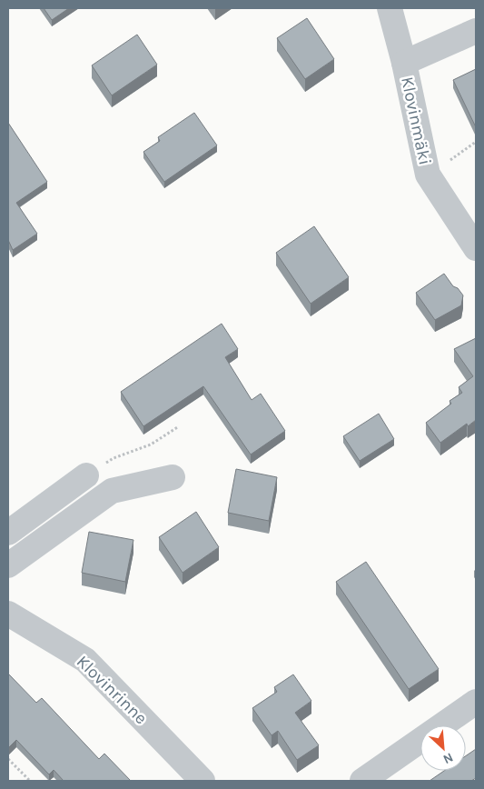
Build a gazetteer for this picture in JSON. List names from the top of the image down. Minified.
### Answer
{"streets":{"street":["Klovinmäki","Klovinrinne"]},"north":"bottom right"}
